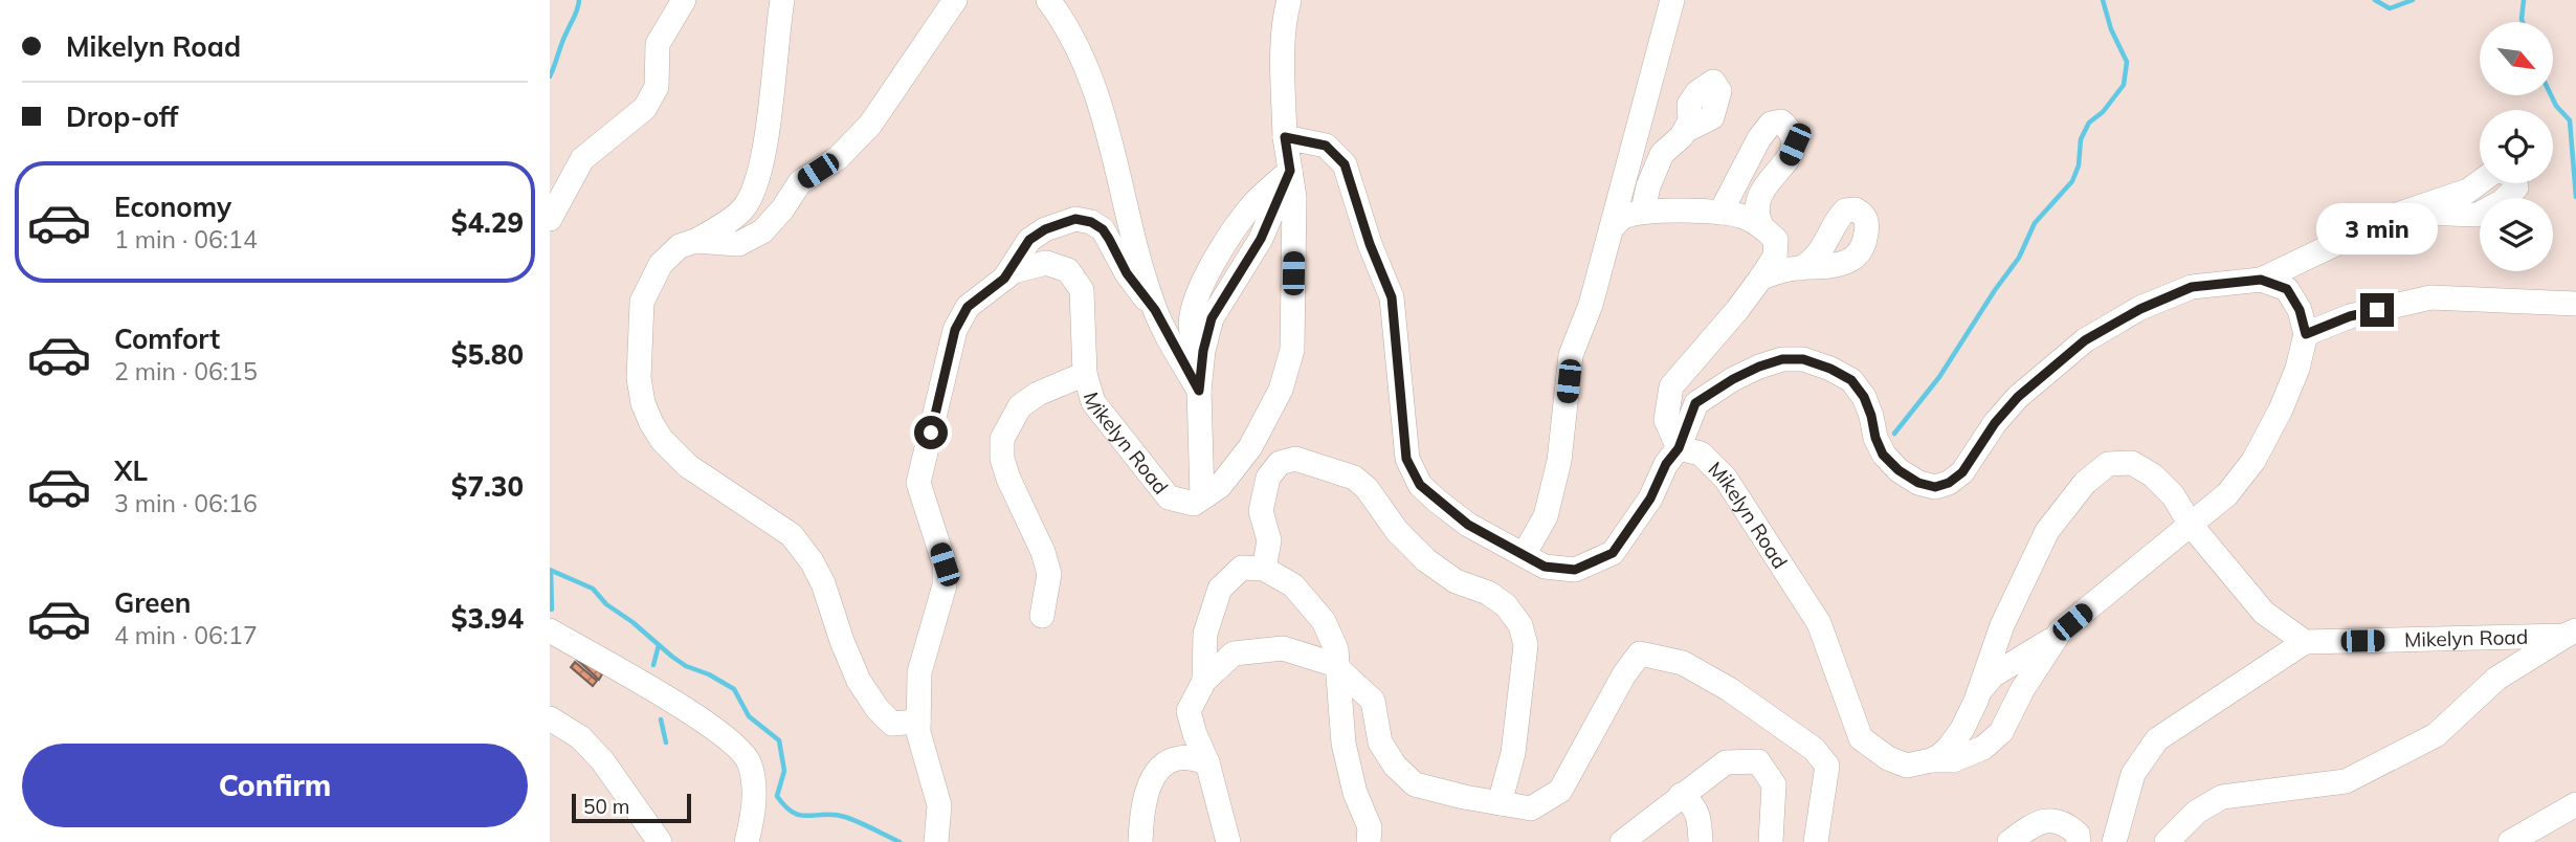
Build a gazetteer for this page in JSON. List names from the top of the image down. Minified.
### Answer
{"streets":{"street":["Mikelyn Road"]},"scale_bar":"50 m","north":"bottom right","page":{"banner":["Mikelyn Road","Drop-off"],"list":[{"name":"Economy","note":"1 min · 06:14","value":"$4.29"},{"name":"Comfort","note":"2 min · 06:15","value":"$5.80"},{"name":"XL","note":"3 min · 06:16","value":"$7.30"},{"name":"Green","note":"4 min · 06:17","value":"$3.94"}],"bubble":"3 min","buttons":"Confirm","scale":"50 m"}}
